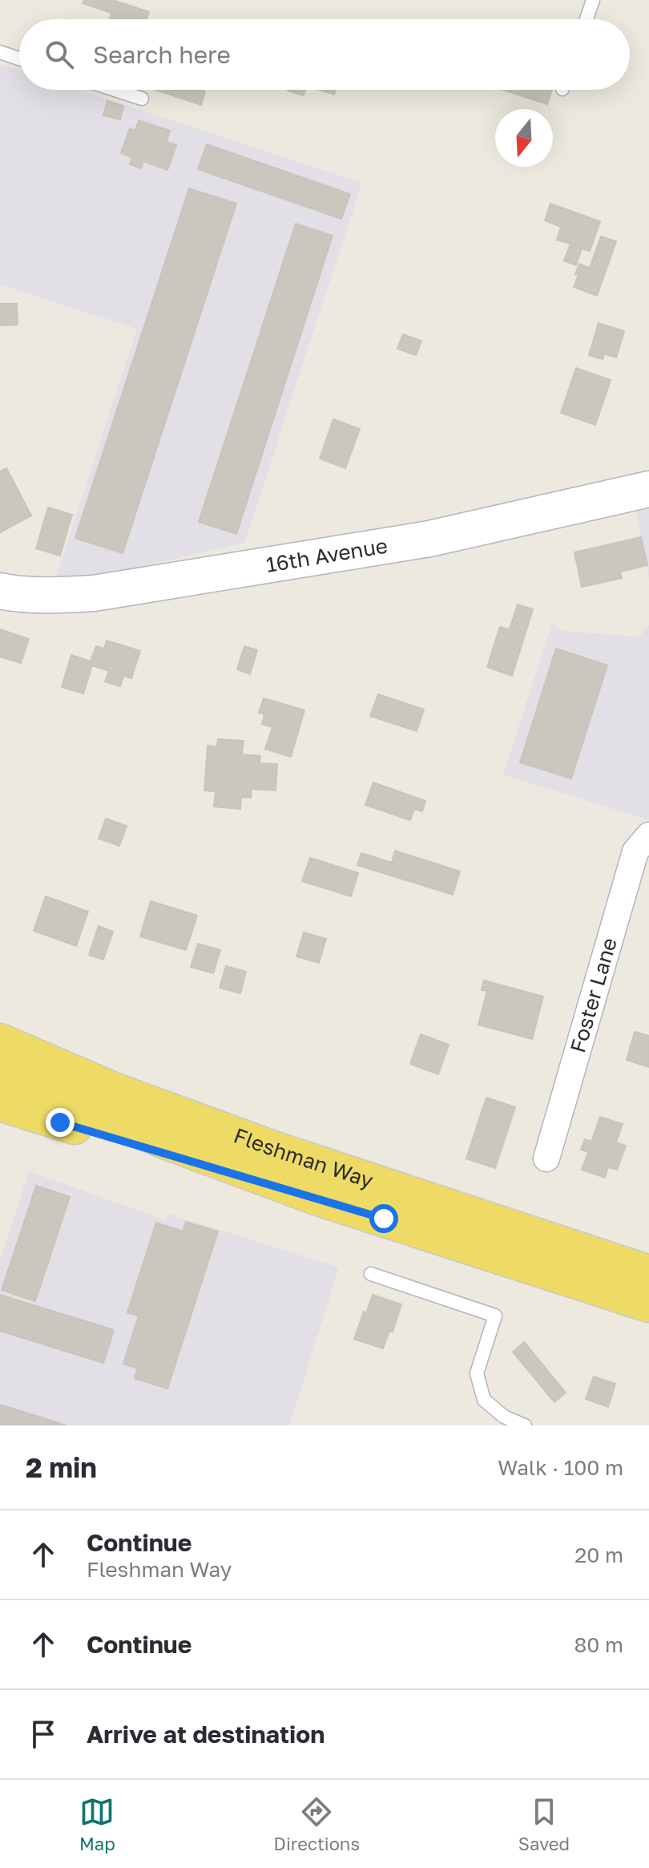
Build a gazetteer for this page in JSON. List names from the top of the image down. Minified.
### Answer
{"streets":{"main road":["Fleshman Way"],"street":["16th Avenue","Foster Lane"]},"north":"bottom","page":{"search":"Search here","heading":["2 min","Walk · 100 m"],"list":[["Continue","Fleshman Way","20 m"],["Continue","80 m"],"Arrive at destination"],"nav":["Map","Directions","Saved"]}}
